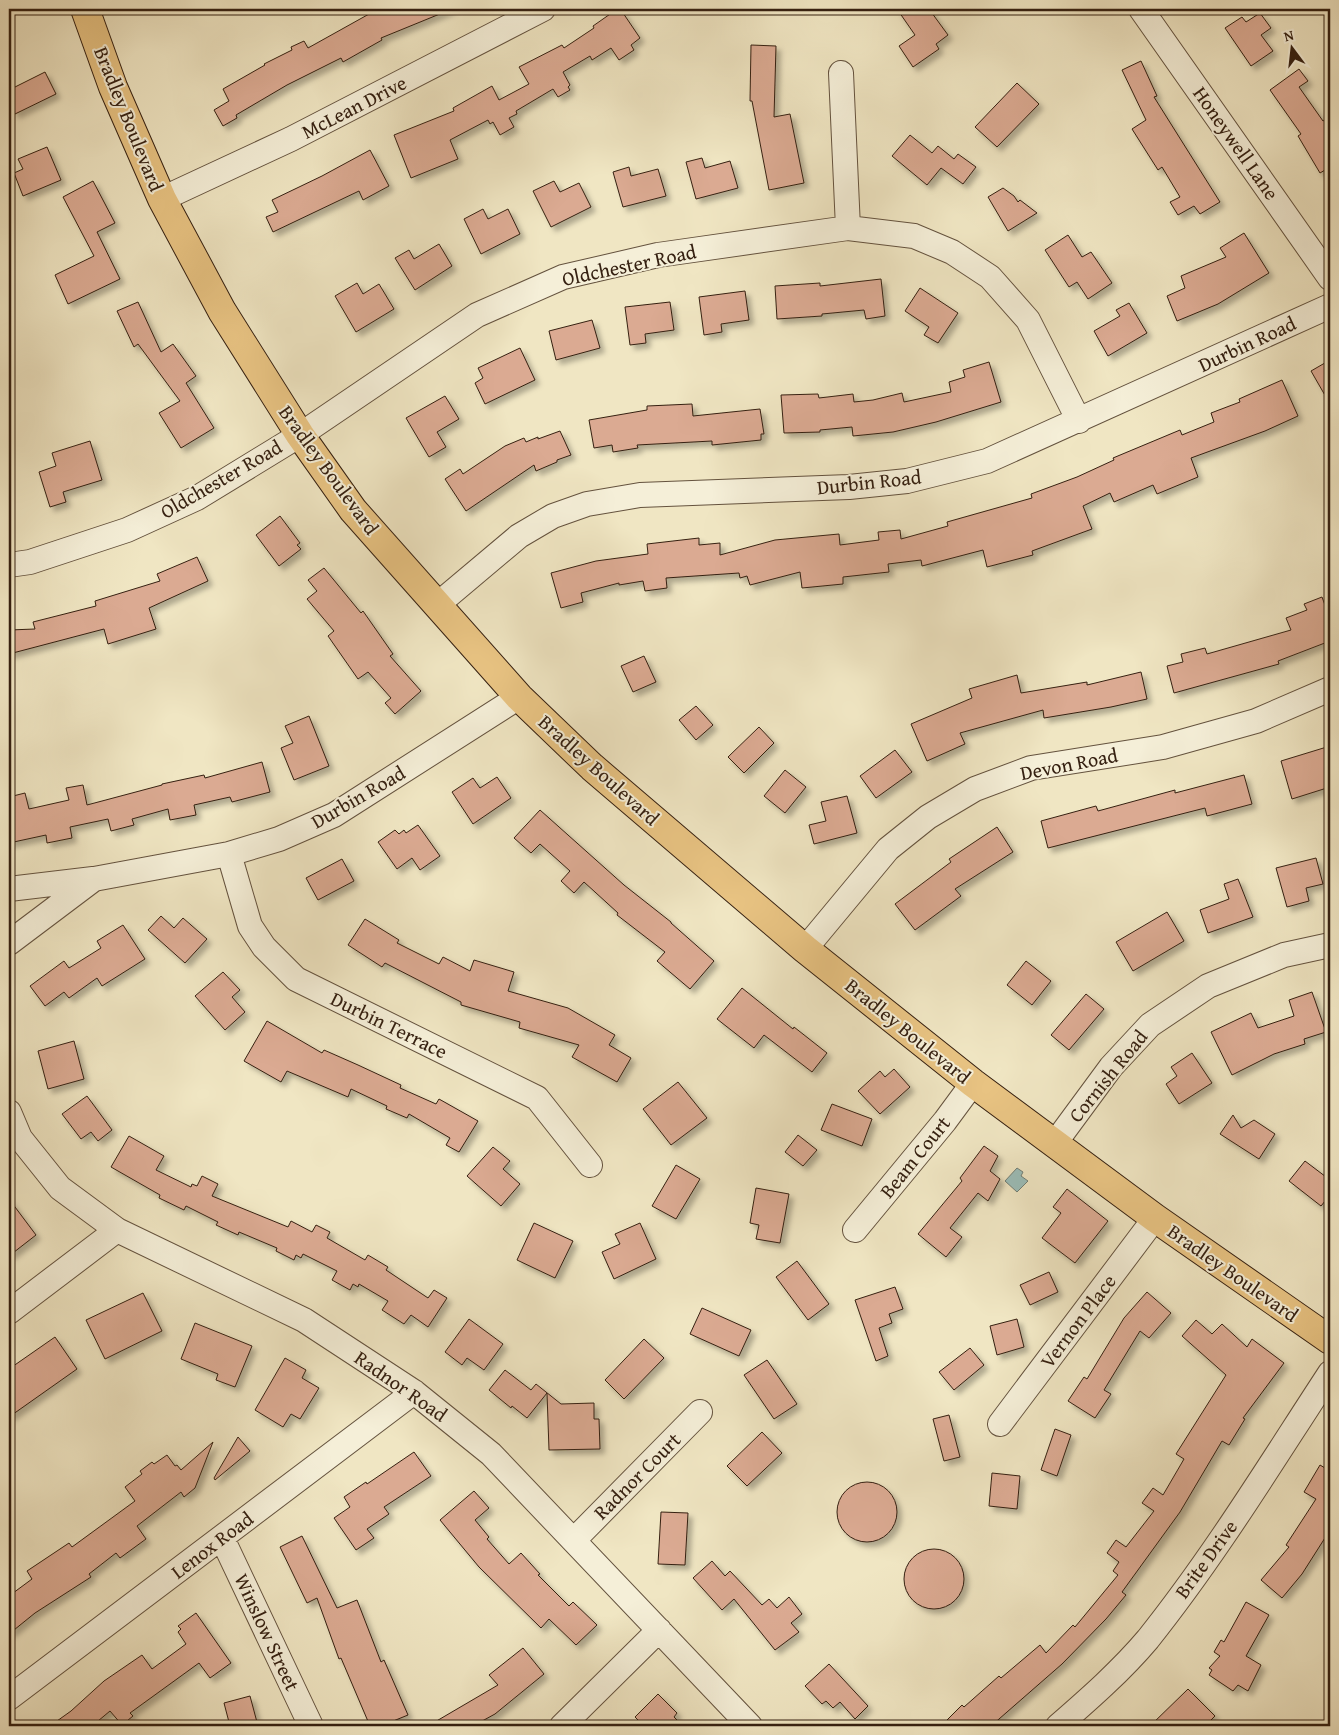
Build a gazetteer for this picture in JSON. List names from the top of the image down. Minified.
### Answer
{"streets":{"main road":["Bradley Boulevard"],"street":["McLean Drive","Honeywell Lane","Oldchester Road","Durbin Road","Devon Road","Durbin Terrace","Cornish Road","Beam Court","Vernon Place","Radnor Road","Radnor Court","Lenox Road","Brite Drive","Winslow Street"]},"crossings":[["McLean Drive","Bradley Boulevard"],["Bradley Boulevard","Oldchester Road"],["Bradley Boulevard","Durbin Road"],["Bradley Boulevard","Devon Road"],["Bradley Boulevard","Cornish Road"],["Bradley Boulevard","Beam Court"],["Bradley Boulevard","Vernon Place"],["Oldchester Road","Durbin Road"],["Durbin Road","Durbin Terrace"],["Radnor Road","Radnor Court"],["Radnor Road","Lenox Road"],["Lenox Road","Winslow Street"]],"north":"top"}
